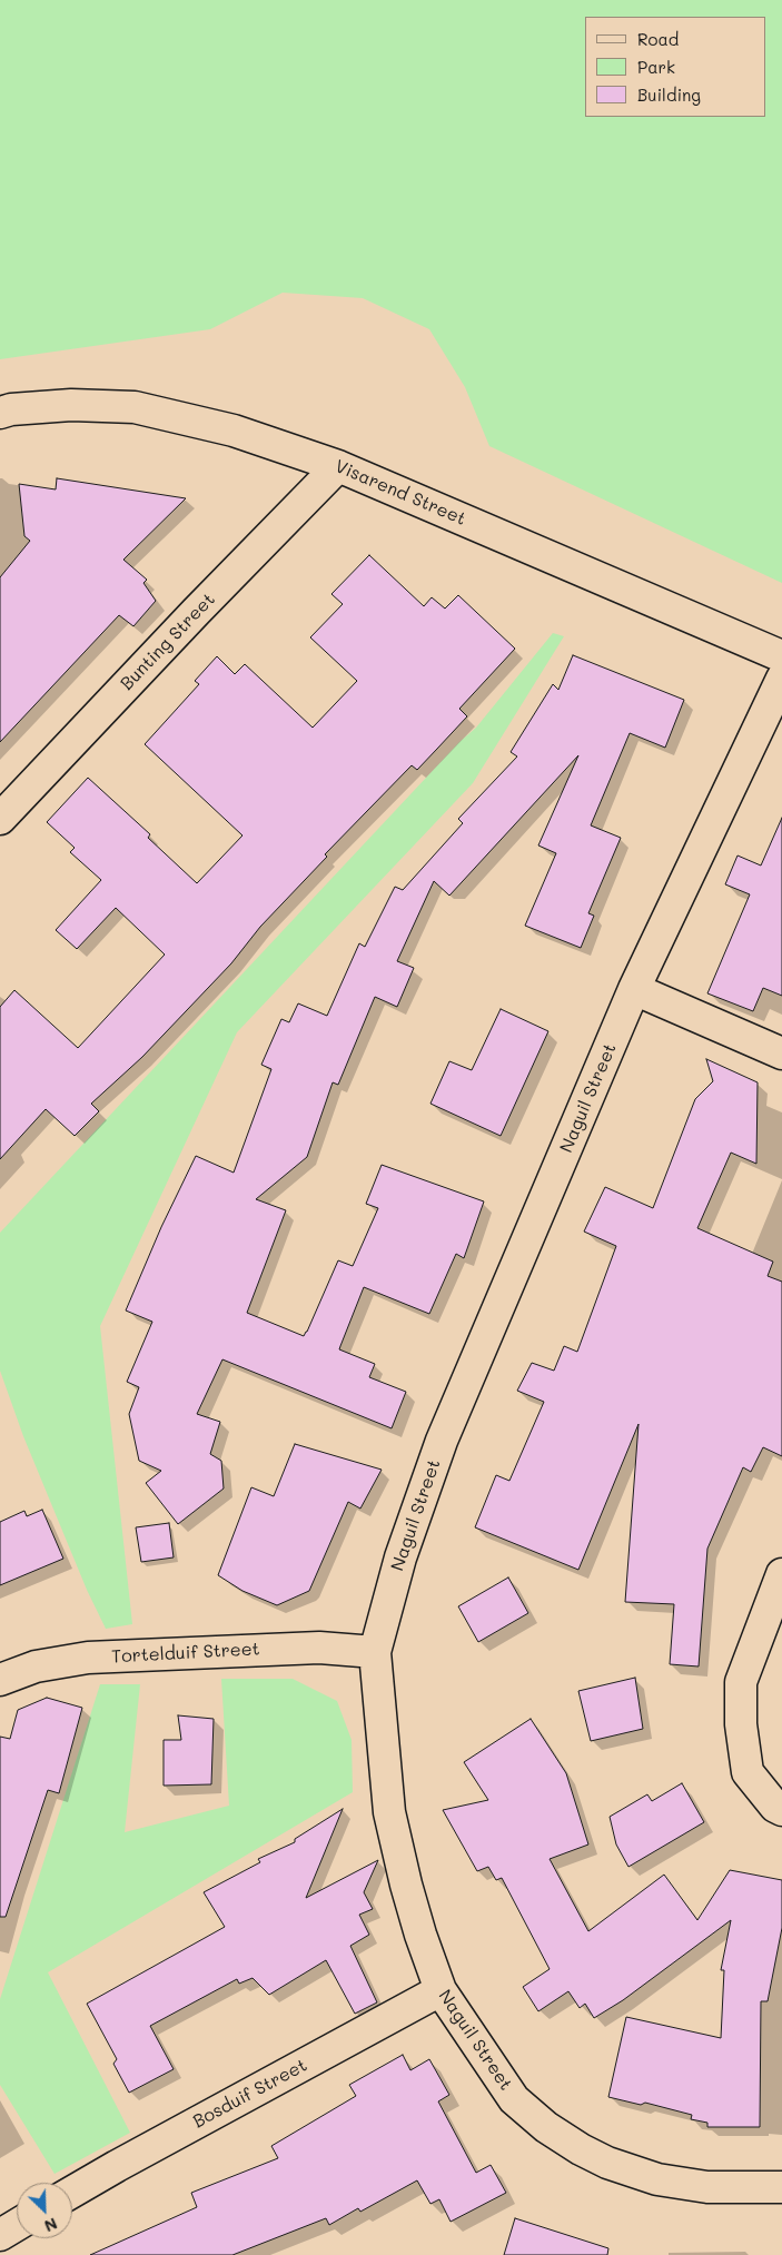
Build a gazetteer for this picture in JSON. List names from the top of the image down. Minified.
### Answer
{"streets":{"street":["Visarend Street","Bunting Street","Naguil Street","Tortelduif Street","Bosduif Street"]},"crossings":[["Visarend Street","Bunting Street"],["Naguil Street","Tortelduif Street"],["Naguil Street","Bosduif Street"]],"legend":["Road","Park","Building"],"north":"bottom right"}
